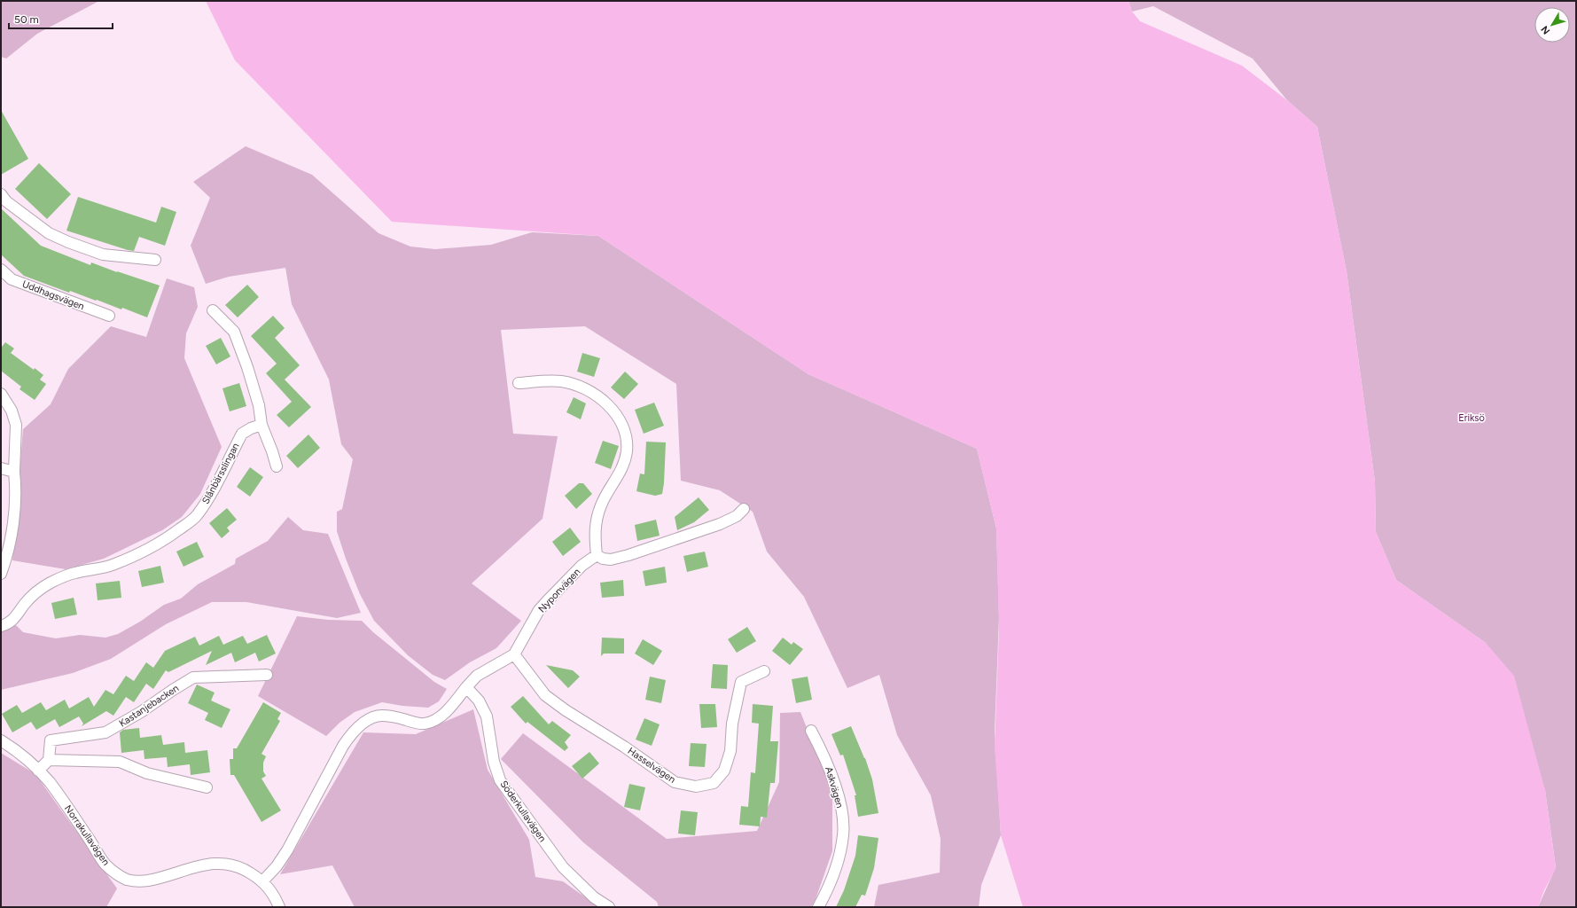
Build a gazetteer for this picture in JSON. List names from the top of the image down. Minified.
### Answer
{"streets":{"street":["Uddhagsvägen","Slånbärsslingan","Nyponvägen","Kastanjebacken","Hasselvägen","Askvägen","Söderkullavägen","Norrakullavägen"]},"crossings":[["Nyponvägen","Hasselvägen"]],"parks":["Eriksö"],"scale_bar":"50 m","north":"bottom left"}
